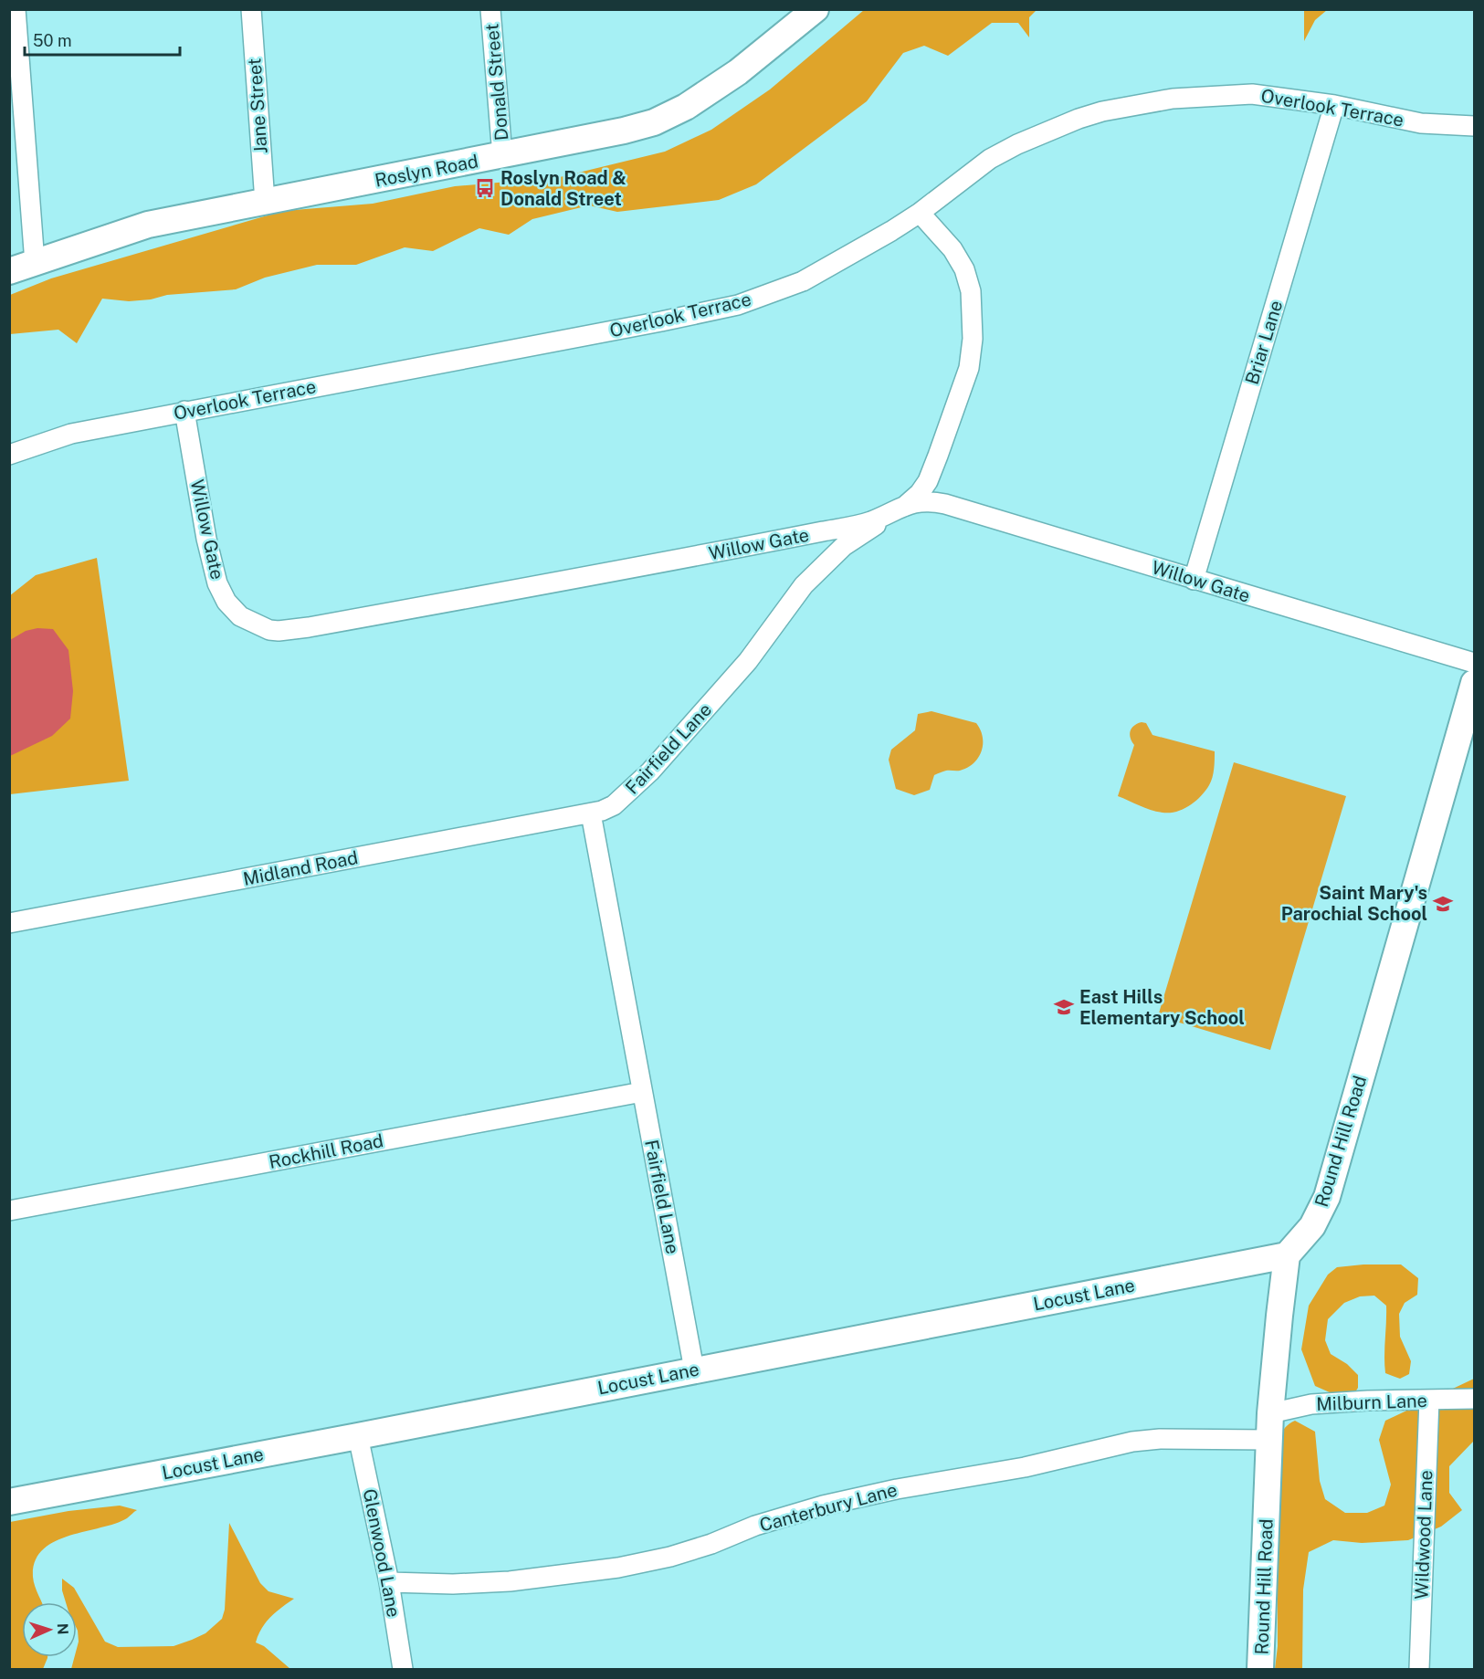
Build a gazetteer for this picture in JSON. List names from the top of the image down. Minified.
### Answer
{"streets":{"street":["Donald Street","Jane Street","Overlook Terrace","Roslyn Road","Briar Lane","Willow Gate","Fairfield Lane","Midland Road","Round Hill Road","Rockhill Road","Locust Lane","Milburn Lane","Canterbury Lane","Wildwood Lane","Glenwood Lane"]},"crossings":[["Donald Street","Roslyn Road"],["Jane Street","Roslyn Road"],["Overlook Terrace","Briar Lane"],["Overlook Terrace","Willow Gate"],["Overlook Terrace","Fairfield Lane"],["Briar Lane","Willow Gate"],["Willow Gate","Fairfield Lane"],["Fairfield Lane","Midland Road"],["Fairfield Lane","Rockhill Road"],["Fairfield Lane","Locust Lane"],["Round Hill Road","Locust Lane"],["Round Hill Road","Milburn Lane"],["Round Hill Road","Canterbury Lane"],["Locust Lane","Glenwood Lane"],["Milburn Lane","Wildwood Lane"],["Canterbury Lane","Glenwood Lane"]],"places":{"bus stop":["Roslyn Road & Donald Street"],"school or university":["Saint Mary's Parochial School","East Hills Elementary School"]},"scale_bar":"50 m","north":"right"}
